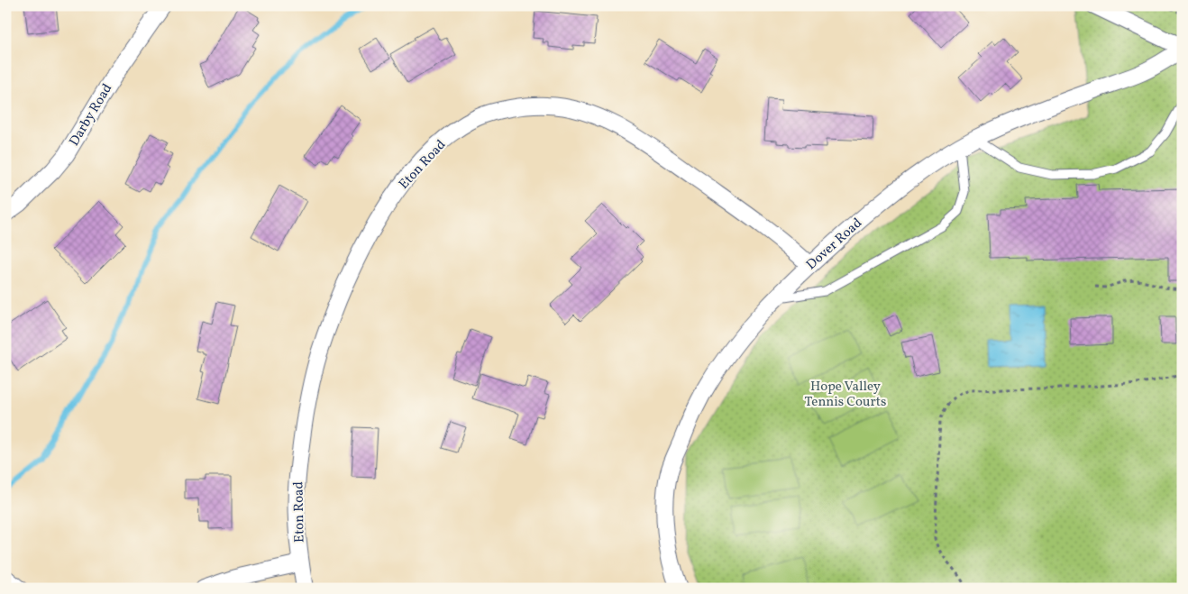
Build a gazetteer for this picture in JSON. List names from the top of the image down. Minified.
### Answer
{"streets":{"street":["Darby Road","Eton Road","Dover Road"]},"crossings":[["Eton Road","Dover Road"]],"parks":["Hope Valley Tennis Courts"]}
